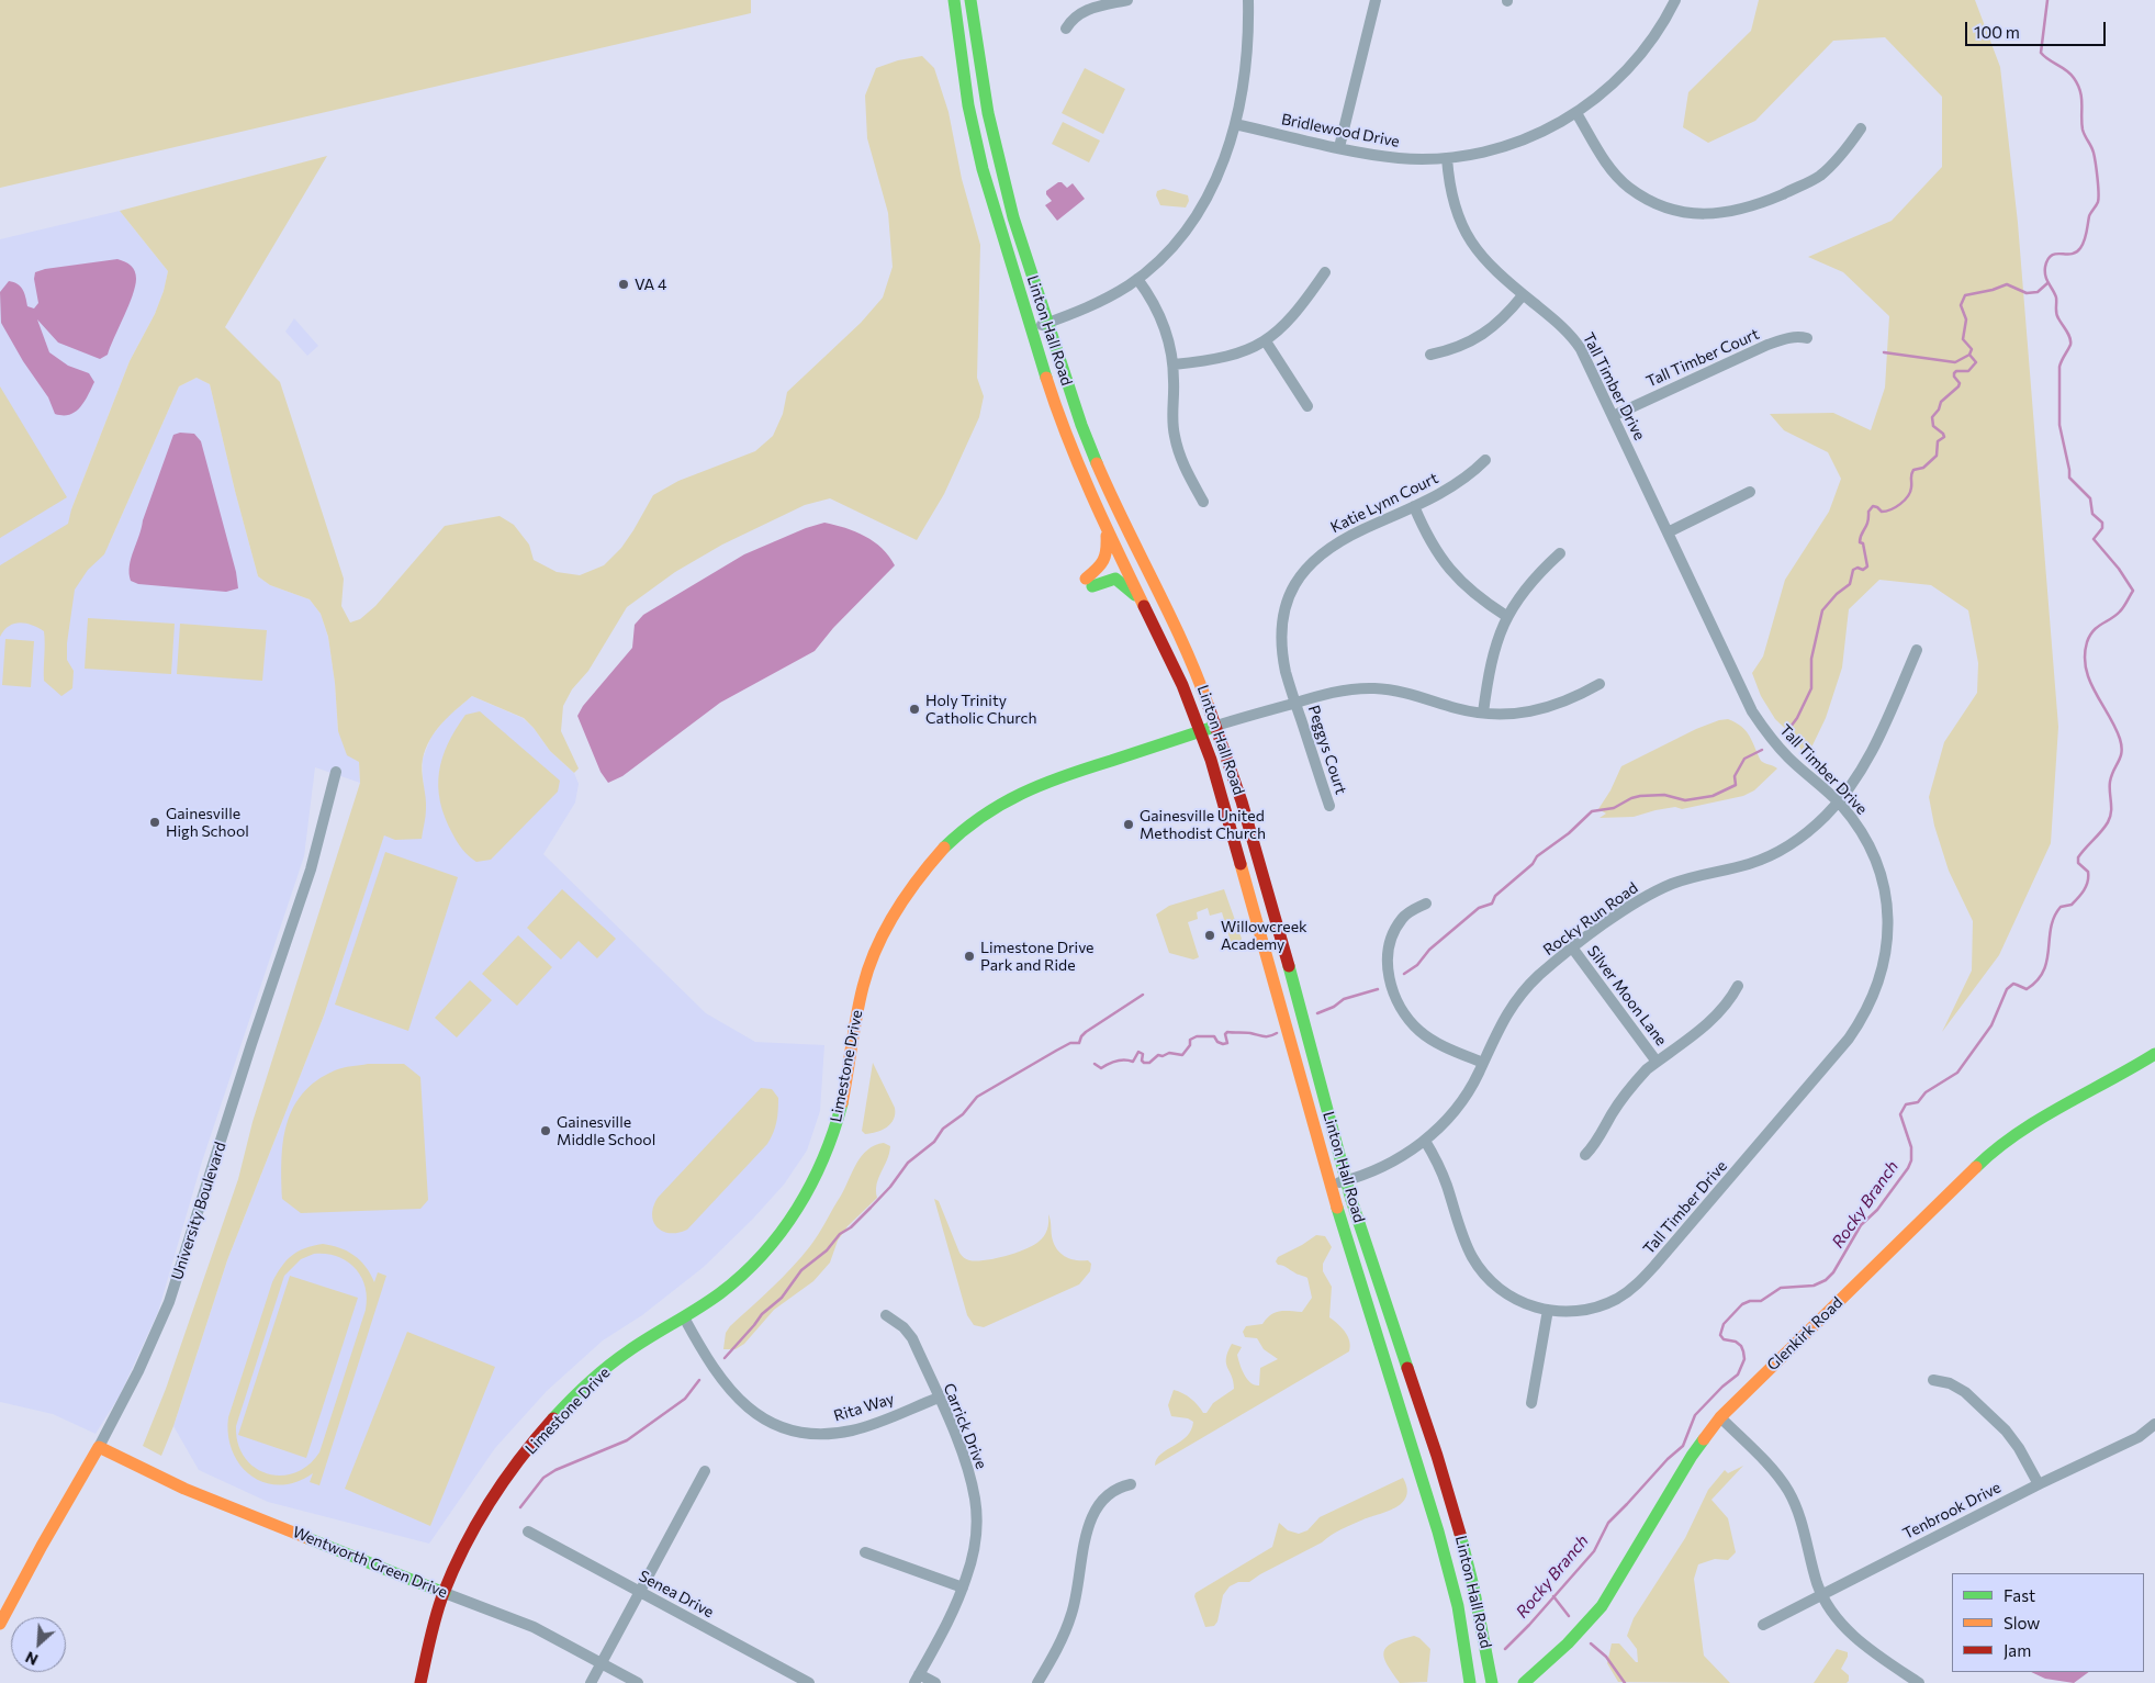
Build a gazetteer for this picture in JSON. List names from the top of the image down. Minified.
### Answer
{"streets":{"main road":["Linton Hall Road","Limestone Drive","University Boulevard","Glenkirk Road","Wentworth Green Drive"],"street":["Bridlewood Drive","Tall Timber Court","Tall Timber Drive","Katie Lynn Court","Peggys Court","Rocky Run Road","Silver Moon Lane","Rita Way","Carrick Drive","Tenbrook Drive","Senea Drive"]},"crossings":[["Bridlewood Drive","Tall Timber Drive"],["Linton Hall Road","Rocky Run Road"],["Linton Hall Road","Limestone Drive"],["Tall Timber Court","Tall Timber Drive"],["Tall Timber Drive","Rocky Run Road"],["Katie Lynn Court","Peggys Court"],["Rocky Run Road","Silver Moon Lane"],["Limestone Drive","Rita Way"],["Limestone Drive","Wentworth Green Drive"],["University Boulevard","Wentworth Green Drive"],["Rita Way","Carrick Drive"]],"water":["Rocky Branch"],"places":["VA 4","Holy Trinity Catholic Church","Gainesville High School","Gainesville United Methodist Church","Willowcreek Academy","Limestone Drive Park and Ride","Gainesville Middle School"],"legend":["Fast","Slow","Jam"],"scale_bar":"100 m","north":"bottom left"}
